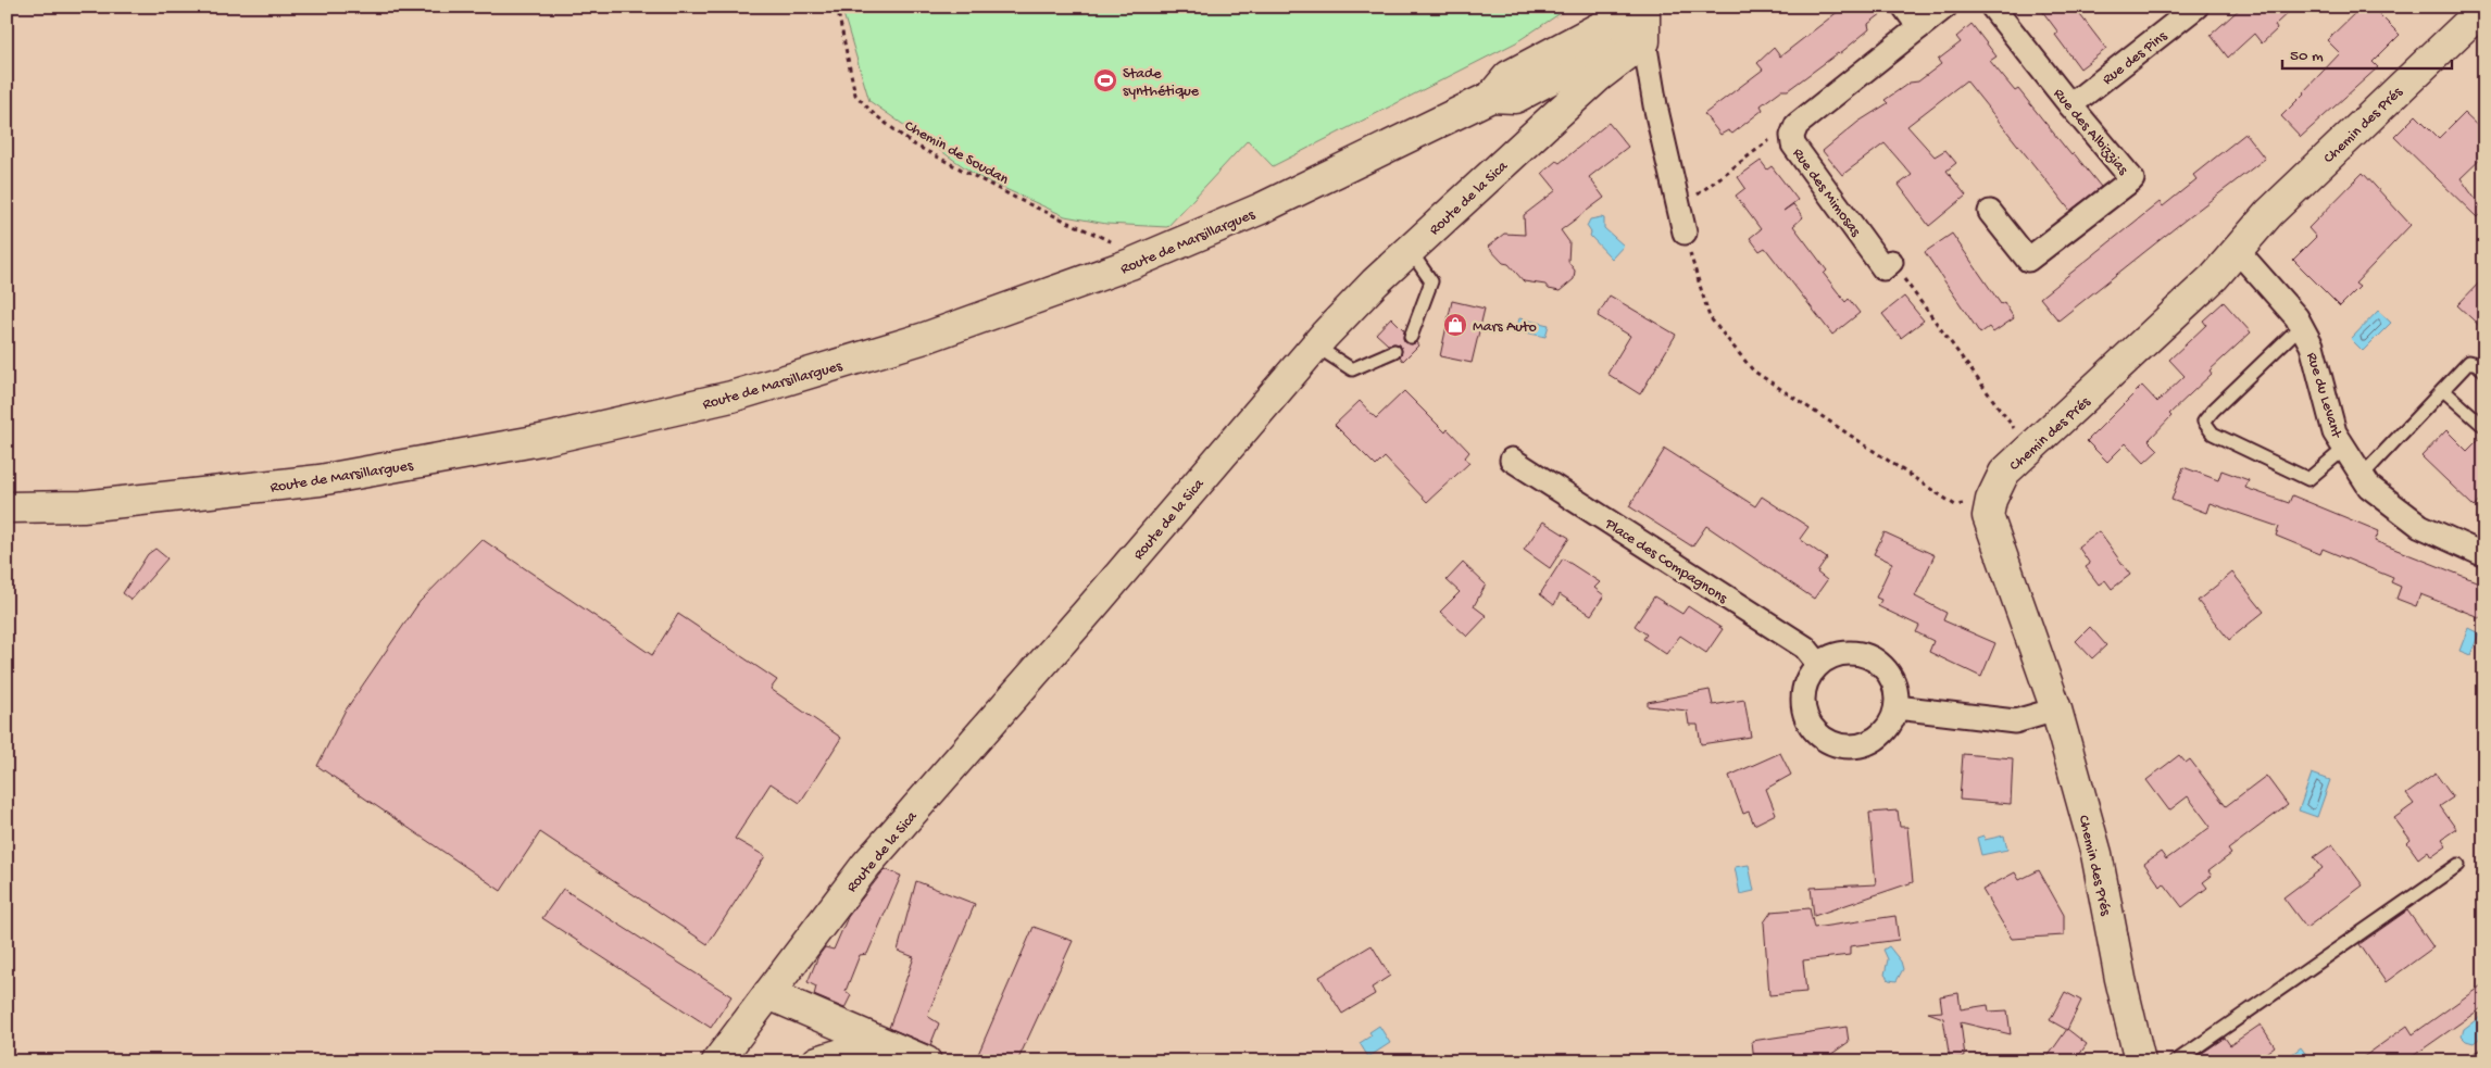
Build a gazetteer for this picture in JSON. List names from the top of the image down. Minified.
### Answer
{"streets":{"street":["Rue des Pins","Chemin des Prés","Rue des Albizzias","Rue des Mimosas","Route de la Sica","Route de Marsillargues","Rue du Levant","Place des Compagnons"],"path":["Chemin de Soudan"]},"crossings":[["Rue des Pins","Rue des Albizzias"],["Chemin des Prés","Rue du Levant"],["Chemin de Soudan","Route de Marsillargues"],["Route de la Sica","Route de Marsillargues"]],"places":{"sports":["Stade synthétique"],"shop":["Mars Auto"]},"scale_bar":"50 m"}
